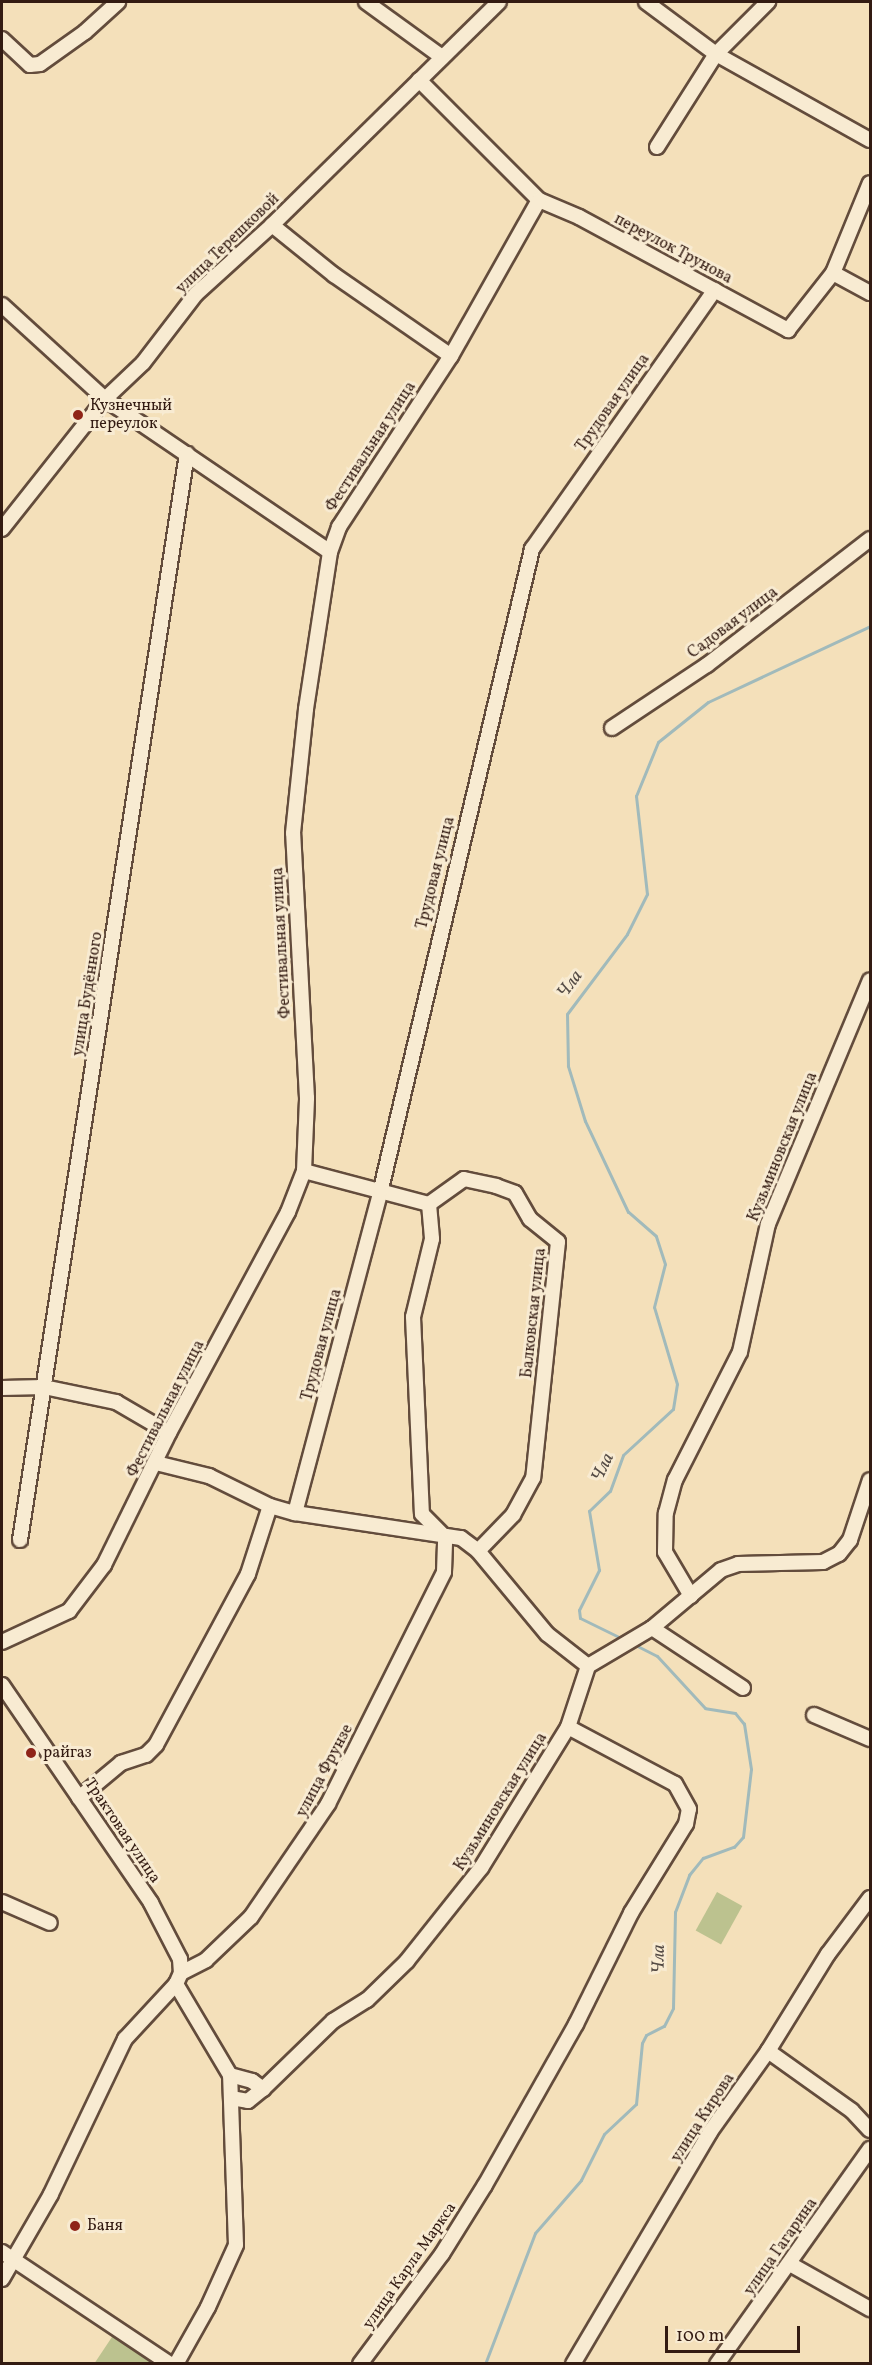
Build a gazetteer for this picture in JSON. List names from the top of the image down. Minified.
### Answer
{"streets":{"street":["улица Терешковой","переулок Трунова","Трудовая улица","Фестивальная улица","Садовая улица","улица Будённого","Кузьминовская улица","Балковская улица","улица Фрунзе","Трактовая улица","улица Кирова","улица Гагарина","улица Карла Маркса"]},"crossings":[["улица Терешковой","переулок Трунова"],["переулок Трунова","Трудовая улица"],["переулок Трунова","Фестивальная улица"],["Кузьминовская улица","улица Карла Маркса"],["улица Фрунзе","Трактовая улица"]],"water":["Чла"],"places":["Кузнечный переулок","райгаз","Баня"],"scale_bar":"100 m"}
